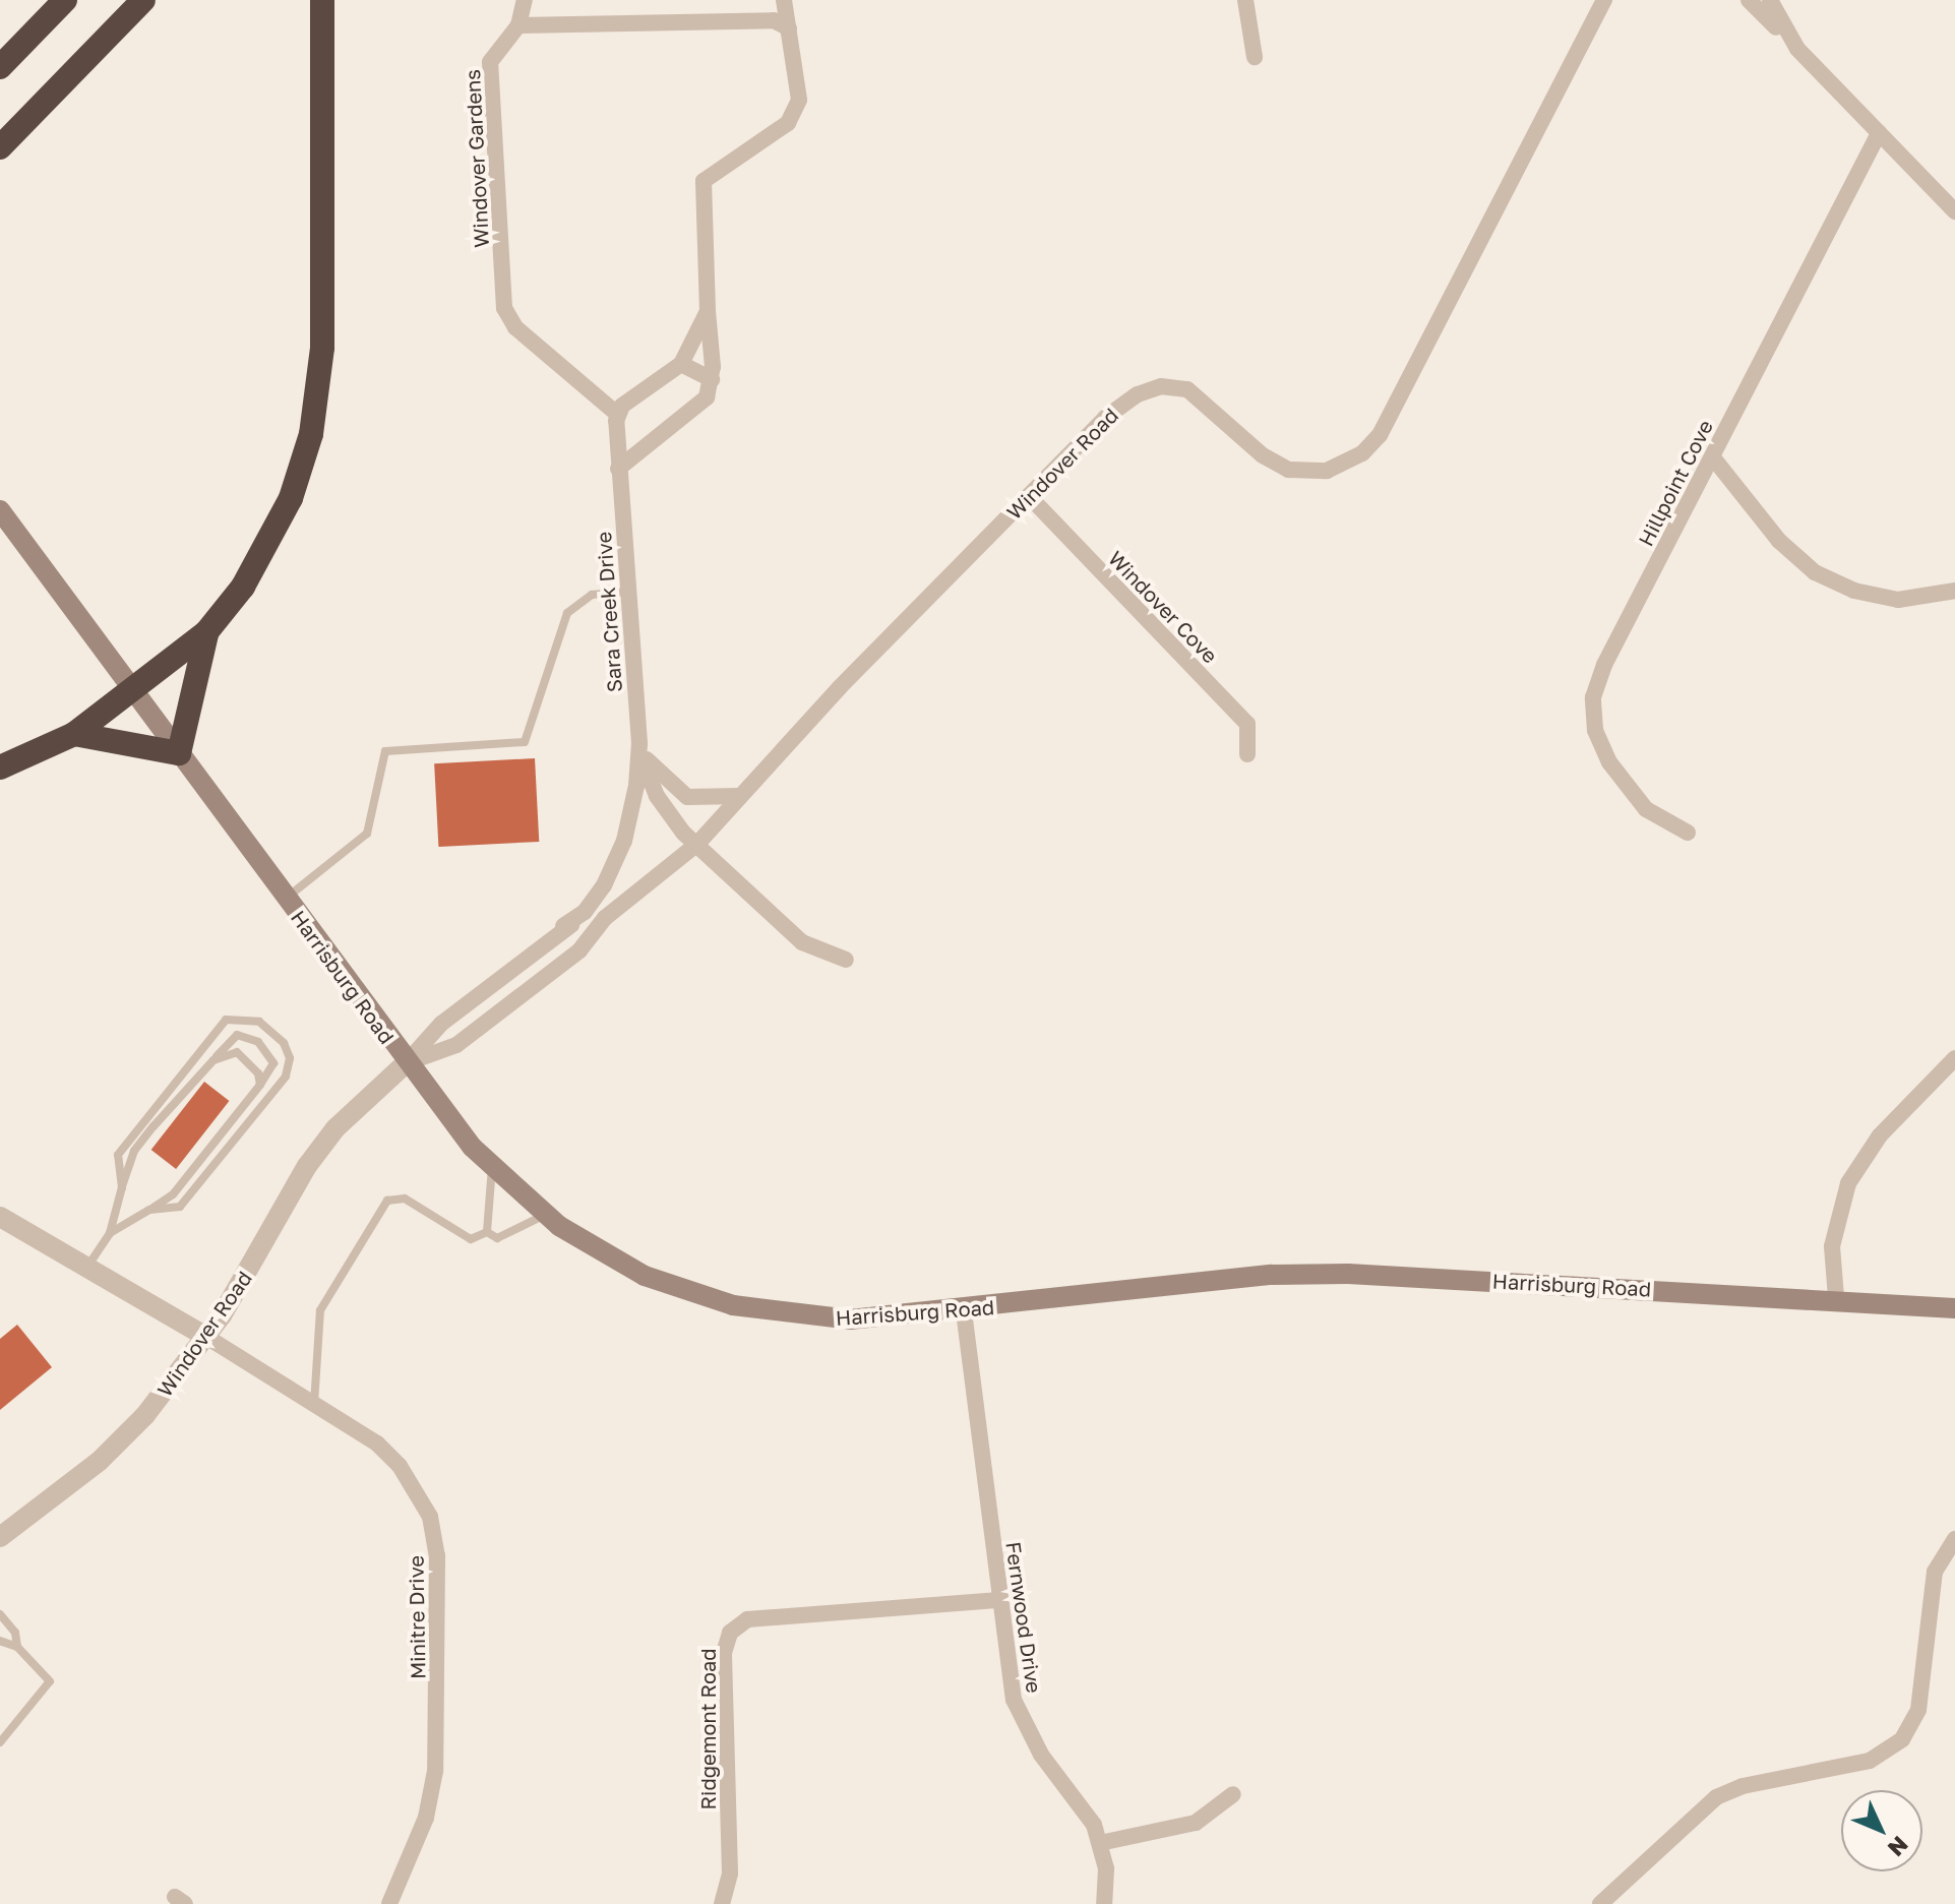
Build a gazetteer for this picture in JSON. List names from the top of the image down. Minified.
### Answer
{"streets":{"main road":["Harrisburg Road"],"street":["Windover Gardens","Windover Road","Hillpoint Cove","Windover Cove","Sara Creek Drive","Minitre Drive","Fernwood Drive","Ridgemont Road"]},"crossings":[["Windover Road","Windover Cove"],["Windover Road","Sara Creek Drive"],["Windover Road","Harrisburg Road"],["Windover Road","Minitre Drive"],["Harrisburg Road","Fernwood Drive"],["Fernwood Drive","Ridgemont Road"]],"north":"bottom right"}
